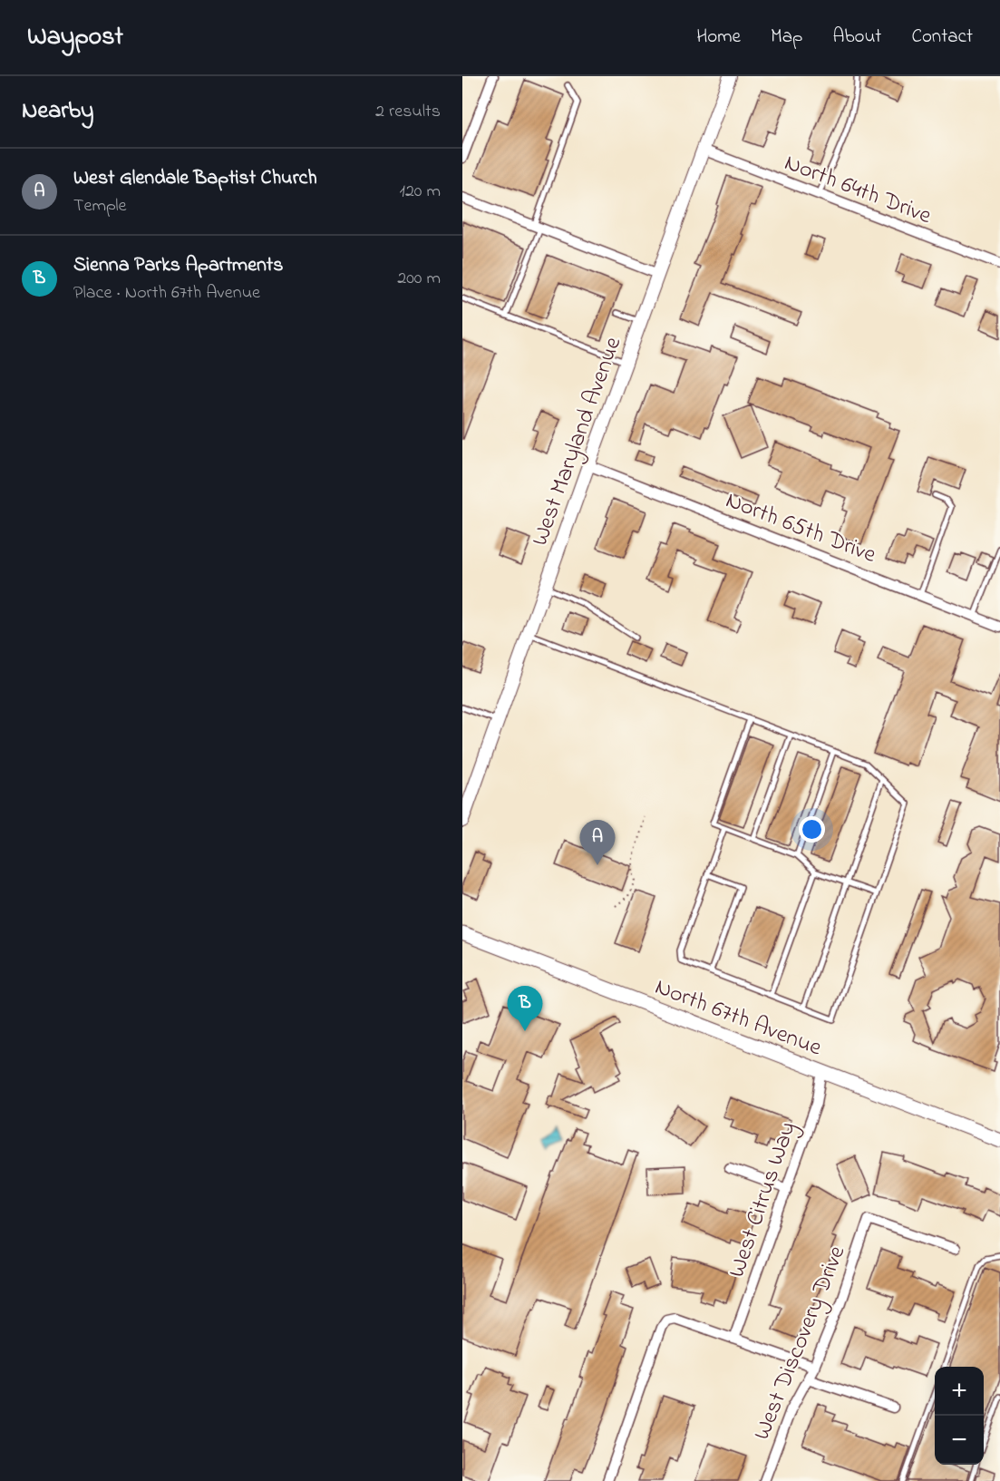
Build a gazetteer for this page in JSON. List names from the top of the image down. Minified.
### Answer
{"streets":{"main road":["North 67th Avenue"],"street":["North 64th Drive","West Maryland Avenue","North 65th Drive","West Citrus Way","West Discovery Drive"]},"crossings":[["North 64th Drive","West Maryland Avenue"],["West Maryland Avenue","North 65th Drive"],["North 67th Avenue","West Citrus Way"]],"page":{"header":"Waypost","nav":["Home","Map","About","Contact"],"heading":["Nearby","2 results"],"list":[{"mark":"A","name":"West Glendale Baptist Church","note":"Temple","value":"120 m"},{"mark":"B","name":"Sienna Parks Apartments","note":"Place · North 67th Avenue","value":"200 m"}],"pins":["A","B"],"map_buttons":["+","−"]}}
